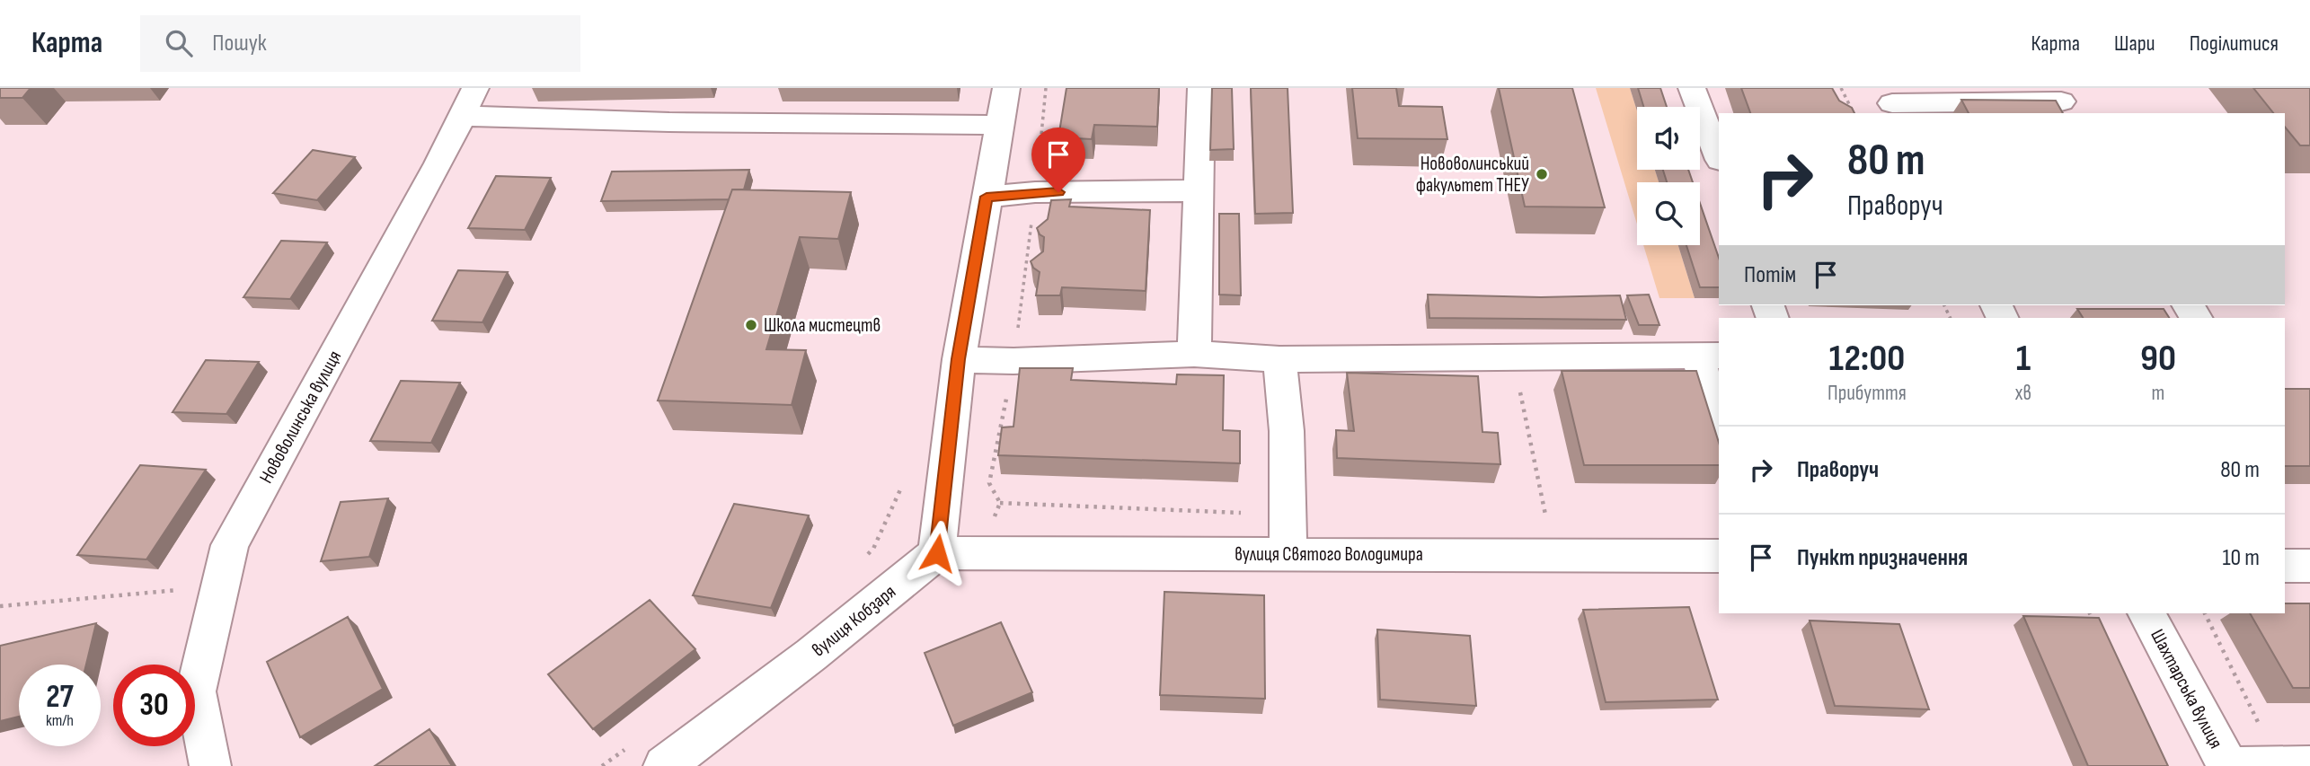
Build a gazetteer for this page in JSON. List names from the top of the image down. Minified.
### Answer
{"streets":{"street":["Нововолинська вулиця","вулиця Святого Володимира","вулиця Кобзаря","Шахтарська вулиця"]},"crossings":[["вулиця Святого Володимира","вулиця Кобзаря"]],"places":["Нововолинський факультет ТНЕУ","Школа мистецтв"],"page":{"header":"Карта","search":"Пошук","nav":["Карта","Шари","Поділитися"],"turn":["80 m","Праворуч"],"then":"Потім","eta":["12:00","Прибуття","1","хв","90","m"],"list":[{"name":"Праворуч","value":"80 m"},{"name":"Пункт призначення","value":"10 m"}],"speed":"27 km/h","limit":"30"}}
